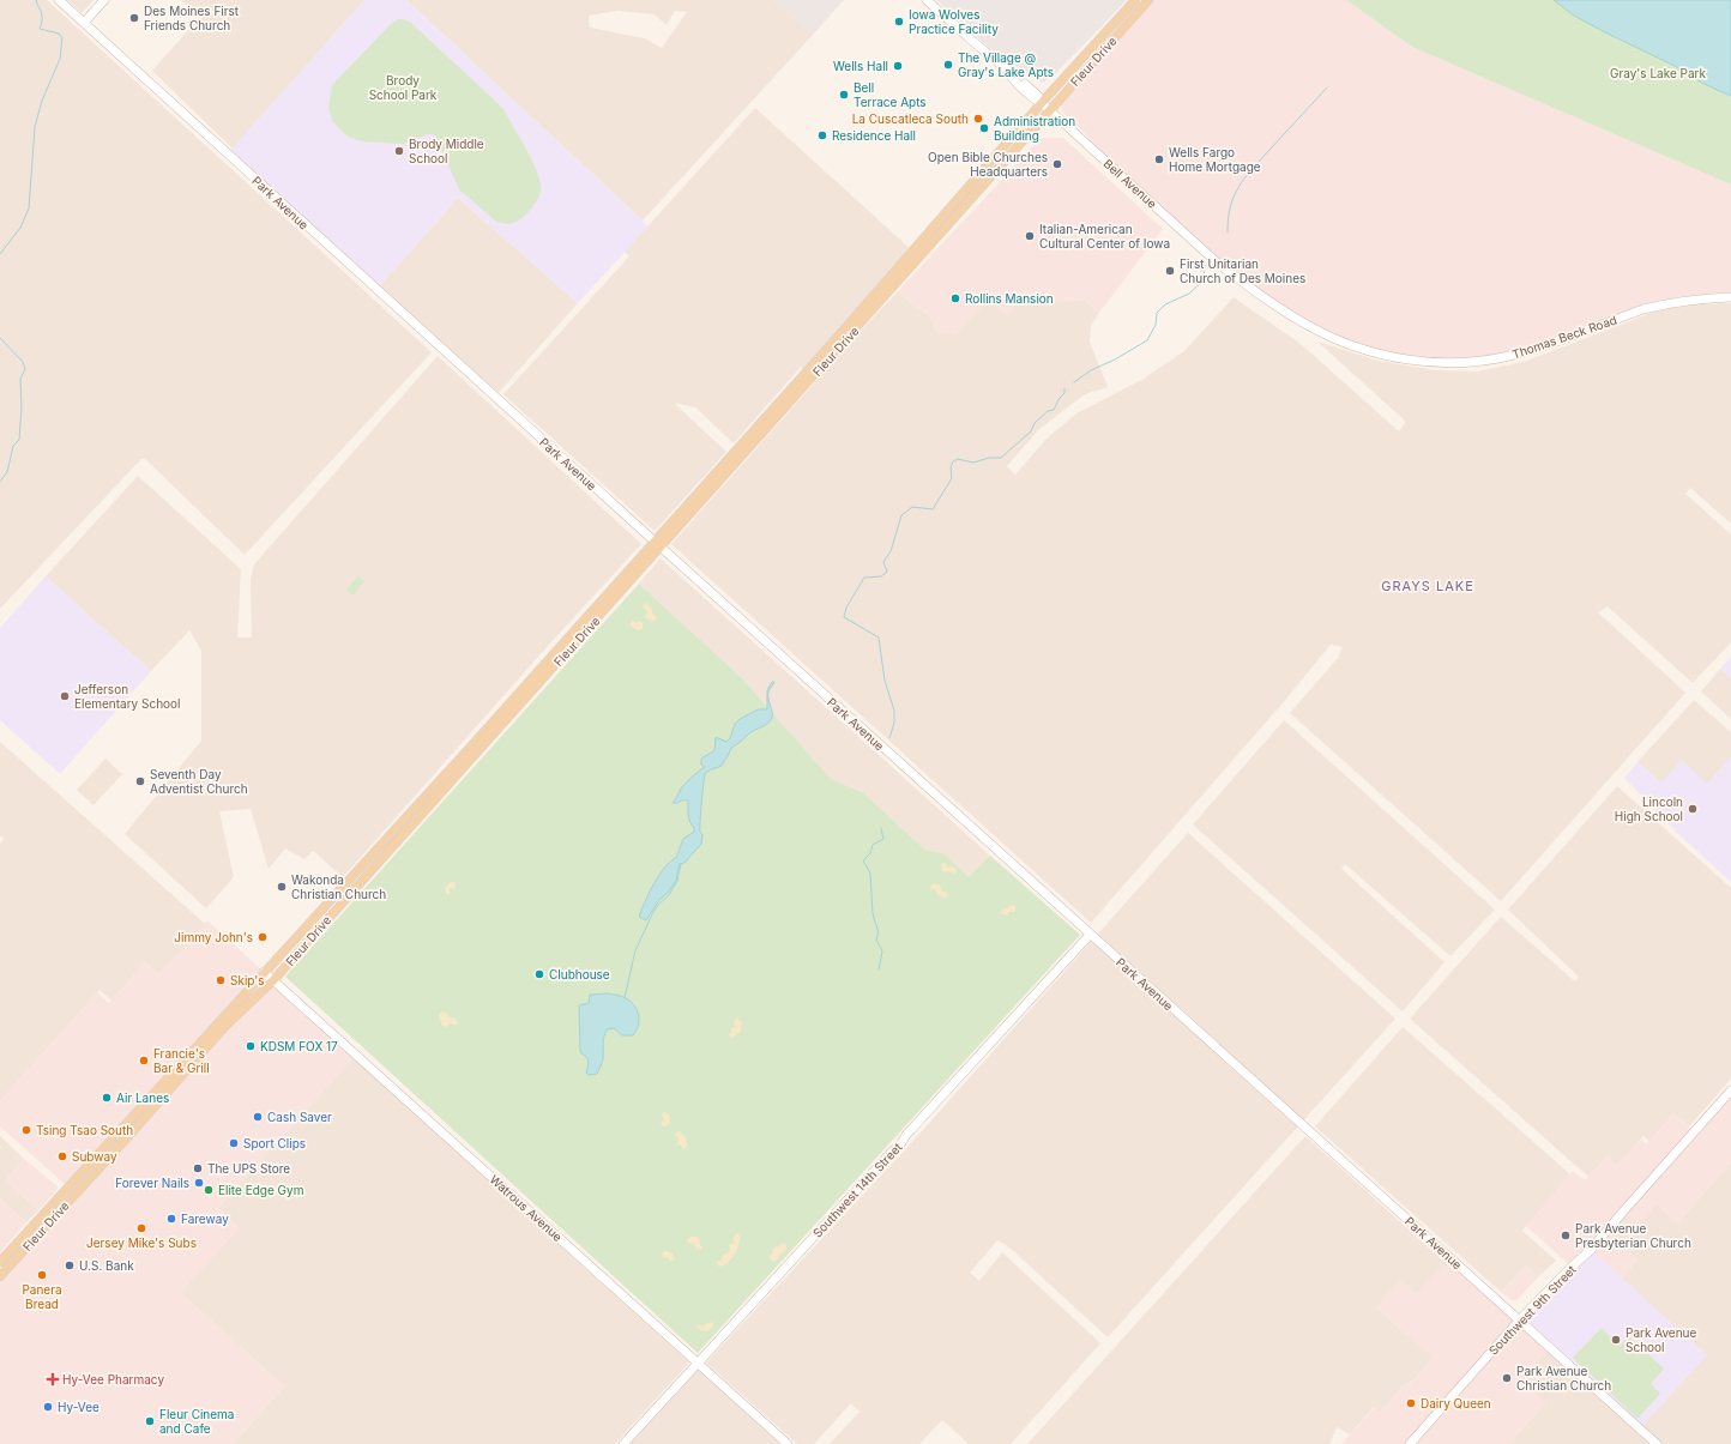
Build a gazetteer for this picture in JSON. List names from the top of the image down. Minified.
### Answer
{"streets":{"main road":["Fleur Drive"],"street":["Bell Avenue","Park Avenue","Thomas Beck Road","Southwest 14th Street","Watrous Avenue","Southwest 9th Street"]},"crossings":[["Fleur Drive","Bell Avenue"],["Fleur Drive","Park Avenue"],["Fleur Drive","Watrous Avenue"],["Bell Avenue","Thomas Beck Road"],["Park Avenue","Southwest 14th Street"],["Park Avenue","Southwest 9th Street"],["Southwest 14th Street","Watrous Avenue"]],"districts":["GRAYS LAKE"],"parks":["Gray's Lake Park","Brody School Park"],"places":{"other":["Des Moines First Friends Church","Iowa Wolves Practice Facility","The Village @ Gray's Lake Apts","Wells Hall","Bell Terrace Apts","La Cuscatleca South","Administration Building","Residence Hall","Brody Middle School","Wells Fargo Home Mortgage","Open Bible Churches Headquarters","Italian-American Cultural Center of Iowa","First Unitarian Church of Des Moines","Rollins Mansion","Jefferson Elementary School","Seventh Day Adventist Church","Lincoln High School","Wakonda Christian Church","Jimmy John's","Clubhouse","Skip's","KDSM FOX 17","Francie's Bar & Grill","Air Lanes","Cash Saver","Tsing Tsao South","Sport Clips","Subway","The UPS Store","Forever Nails","Elite Edge Gym","Fareway","Jersey Mike's Subs","Park Avenue Presbyterian Church","U.S. Bank","Panera Bread","Park Avenue School","Park Avenue Christian Church","Dairy Queen","Hy-Vee","Fleur Cinema and Cafe"],"health":["Hy-Vee Pharmacy"]}}
